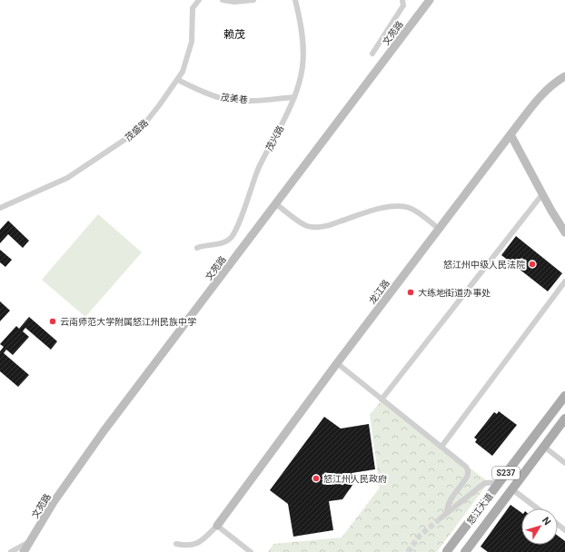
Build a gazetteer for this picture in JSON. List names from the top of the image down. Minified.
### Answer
{"streets":{"main road":["S237","怒江大道"],"street":["文苑路","茂美巷","茂盛路","茂兴路","龙江路"]},"crossings":[["茂美巷","茂盛路"],["茂美巷","茂兴路"]],"districts":["赖茂"],"places":["怒江州中级人民法院","大练地街道办事处","云南师范大学附属怒江州民族中学","怒江州人民政府"],"north":"top right"}
